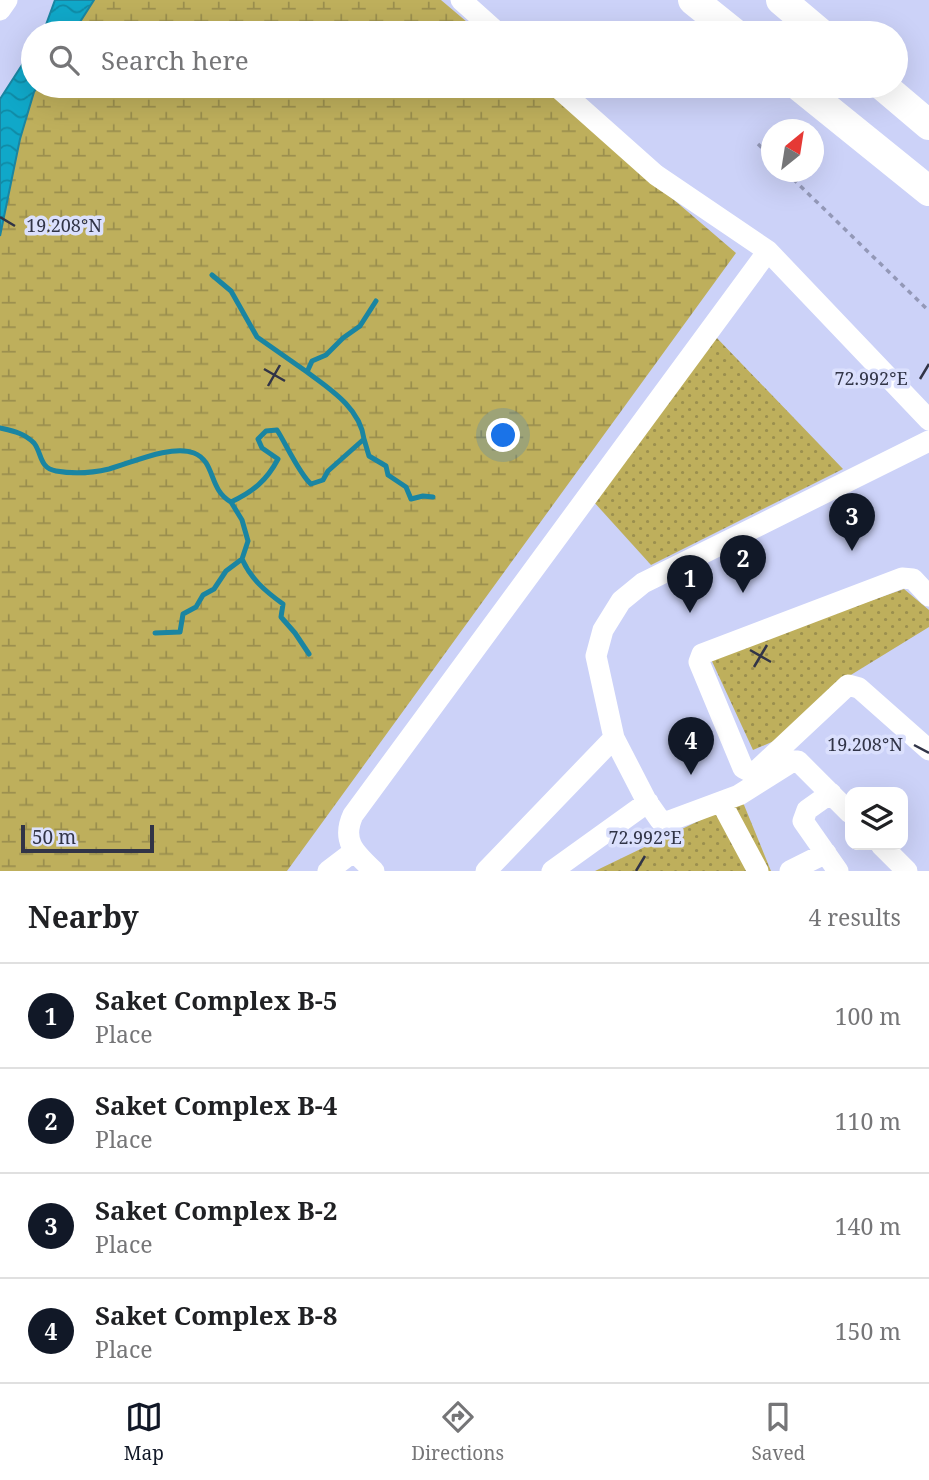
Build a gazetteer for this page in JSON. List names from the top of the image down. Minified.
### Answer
{"scale_bar":"50 m","north":"top right","page":{"search":"Search here","pins":["3","2","1","4"],"scale":"50 m","heading":["Nearby","4 results"],"list":[{"mark":"1","name":"Saket Complex B-5","note":"Place","value":"100 m"},{"mark":"2","name":"Saket Complex B-4","note":"Place","value":"110 m"},{"mark":"3","name":"Saket Complex B-2","note":"Place","value":"140 m"},{"mark":"4","name":"Saket Complex B-8","note":"Place","value":"150 m"}],"nav":["Map","Directions","Saved"]},"coordinates":["19.208°N","72.992°E"]}
